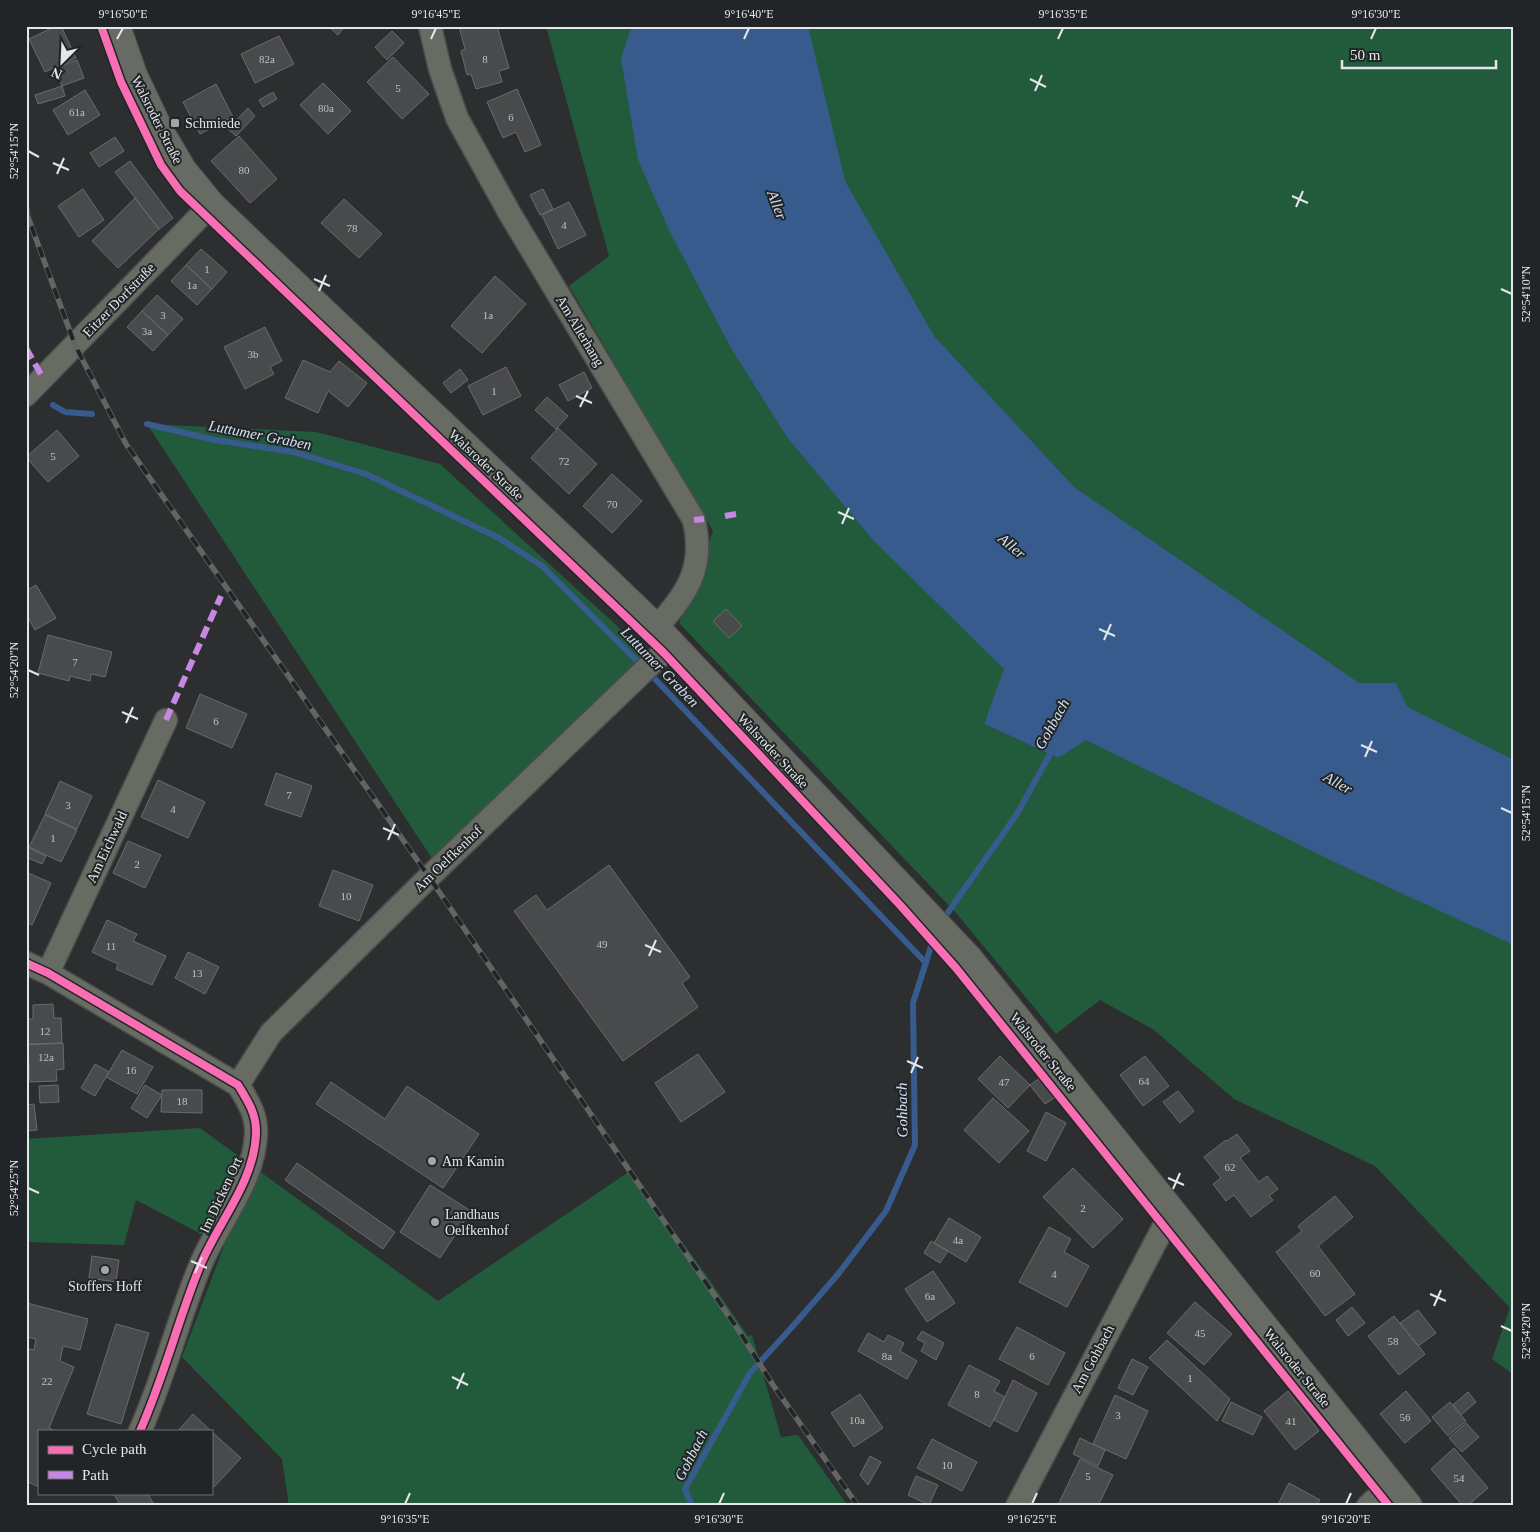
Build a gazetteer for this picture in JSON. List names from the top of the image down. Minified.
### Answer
{"streets":{"main road":["Walsroder Straße"],"street":["Eitzer Dorfstraße","Am Allerhang","Am Eichwald","Am Oelfkenhof","Im Dicken Ort","Am Gohbach"]},"crossings":[["Walsroder Straße","Eitzer Dorfstraße"],["Walsroder Straße","Am Allerhang"],["Walsroder Straße","Am Oelfkenhof"],["Walsroder Straße","Am Gohbach"],["Am Allerhang","Am Oelfkenhof"],["Am Eichwald","Im Dicken Ort"],["Am Oelfkenhof","Im Dicken Ort"]],"water":["Aller","Luttumer Graben","Gohbach"],"places":{"transit":["Schmiede"],"other":["Am Kamin","Landhaus Oelfkenhof","Stoffers Hoff"]},"house_numbers":["82a","8","5","80a","61a","6","80","4","78","1","1a","3","1a","3a","3b","1","5","72","70","7","6","7","3","4","1","2","10","49","11","13","12","12a","16","64","47","18","62","2","4a","60","4","6a","45","58","8a","6","1","22","8","3","56","10a","41","10","5","54"],"legend":["Cycle path","Path"],"scale_bar":"50 m","north":"bottom left","coordinates":["9°16'50\"E","9°16'45\"E","9°16'40\"E","9°16'35\"E","9°16'30\"E","52°54'15\"N","52°54'10\"N","52°54'20\"N","52°54'25\"N","9°16'25\"E","9°16'20\"E"]}
